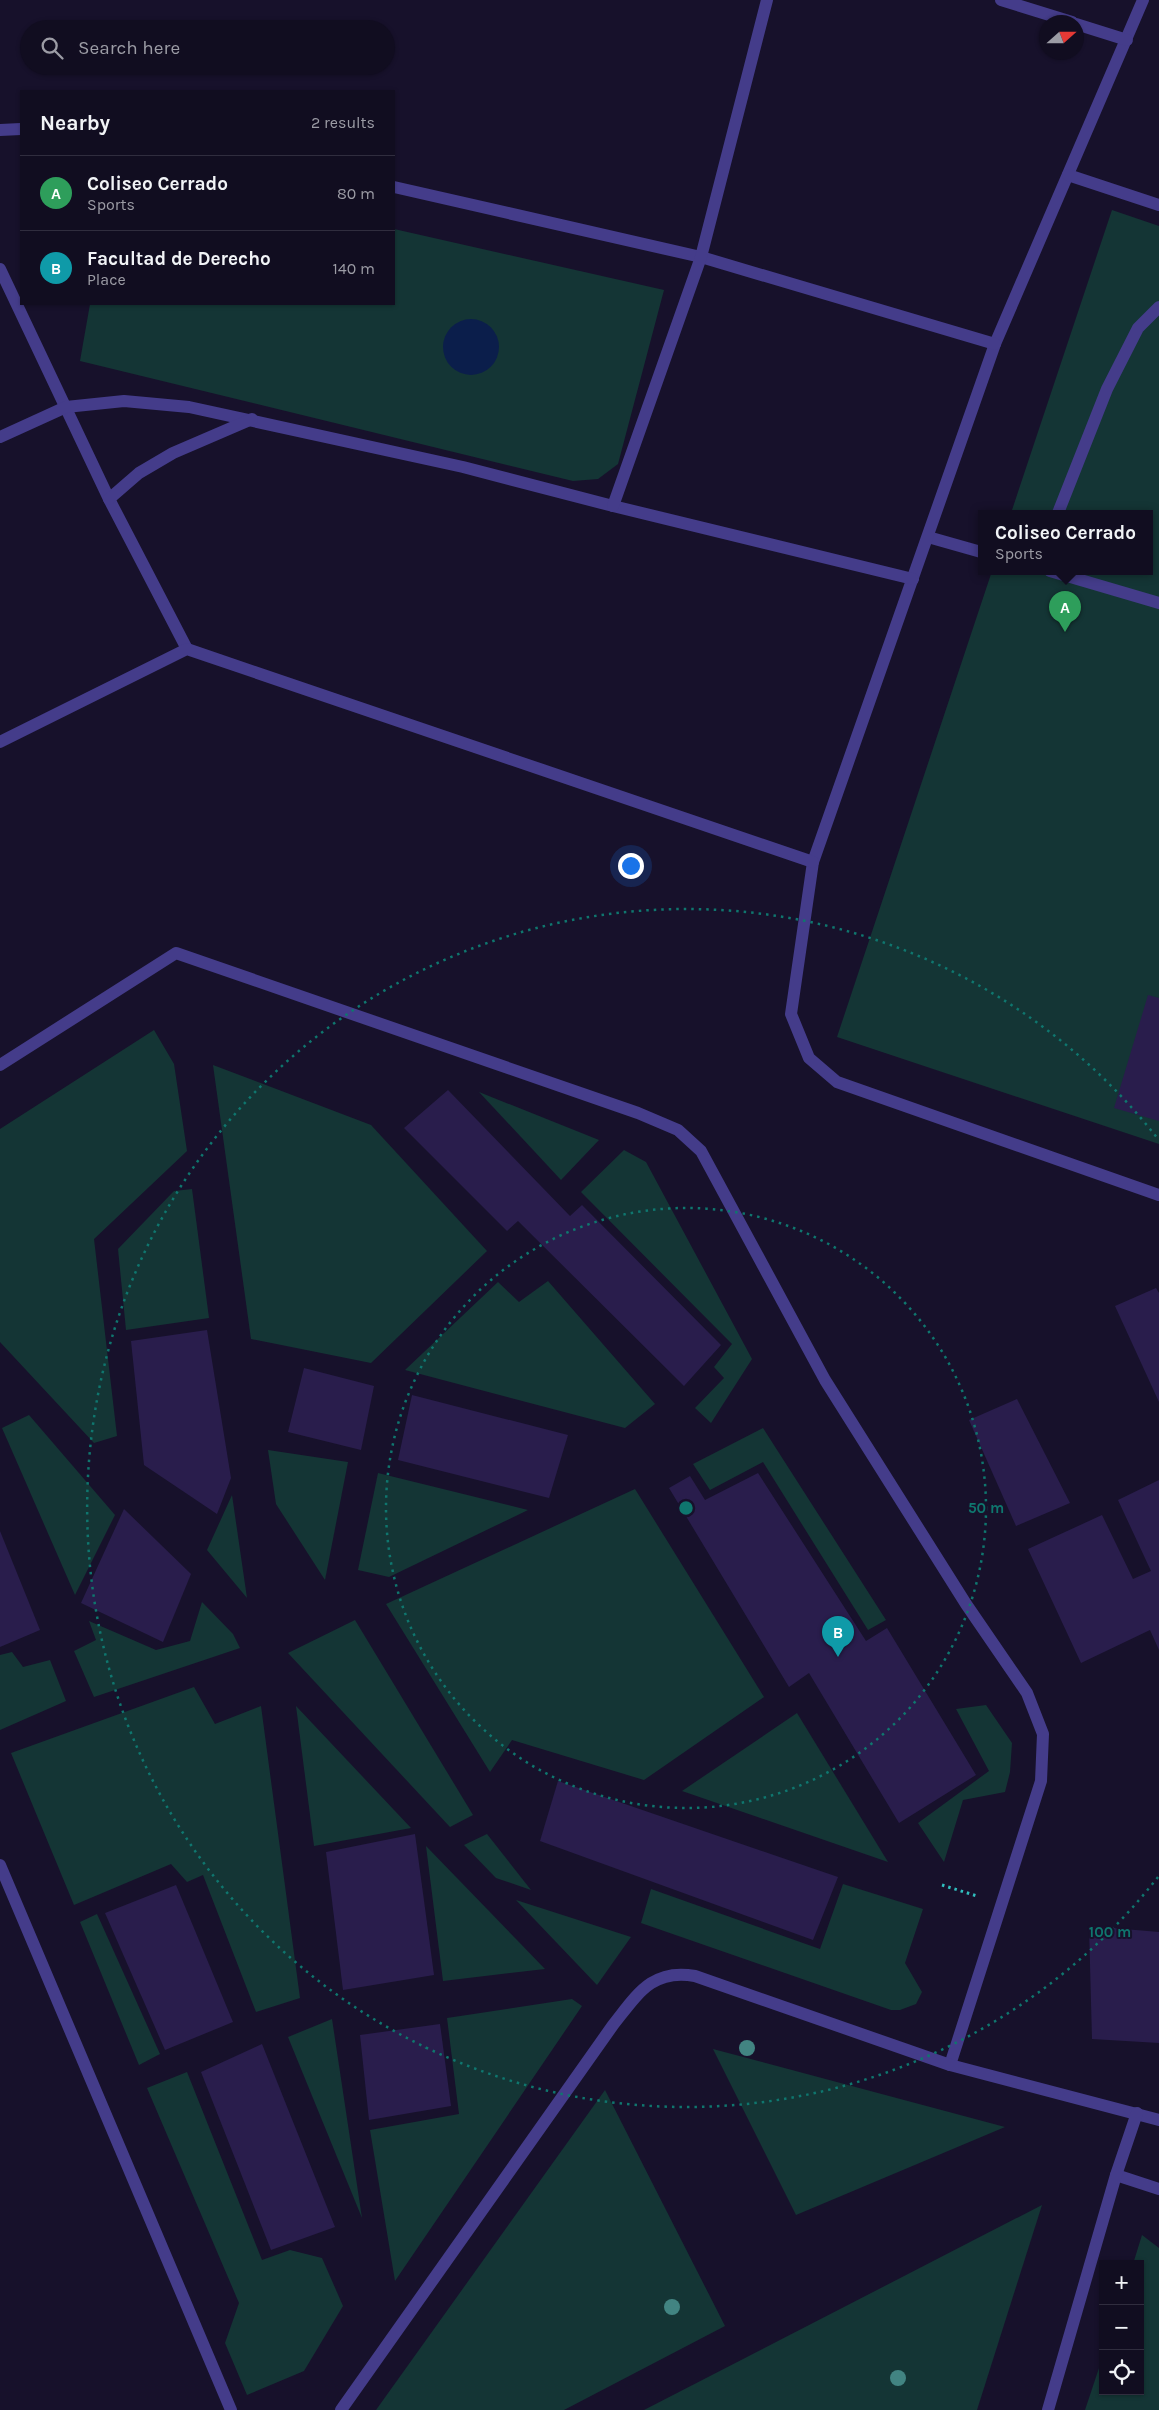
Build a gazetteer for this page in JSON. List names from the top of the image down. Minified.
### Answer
{"north":"right","page":{"search":"Search here","heading":["Nearby","2 results"],"list":[{"mark":"A","name":"Coliseo Cerrado","note":"Sports","value":"80 m"},{"mark":"B","name":"Facultad de Derecho","note":"Place","value":"140 m"}],"popup":["Coliseo Cerrado","Sports"],"pins":["A","B"],"map_buttons":["+","−"]},"rings":["50 m","100 m"]}
